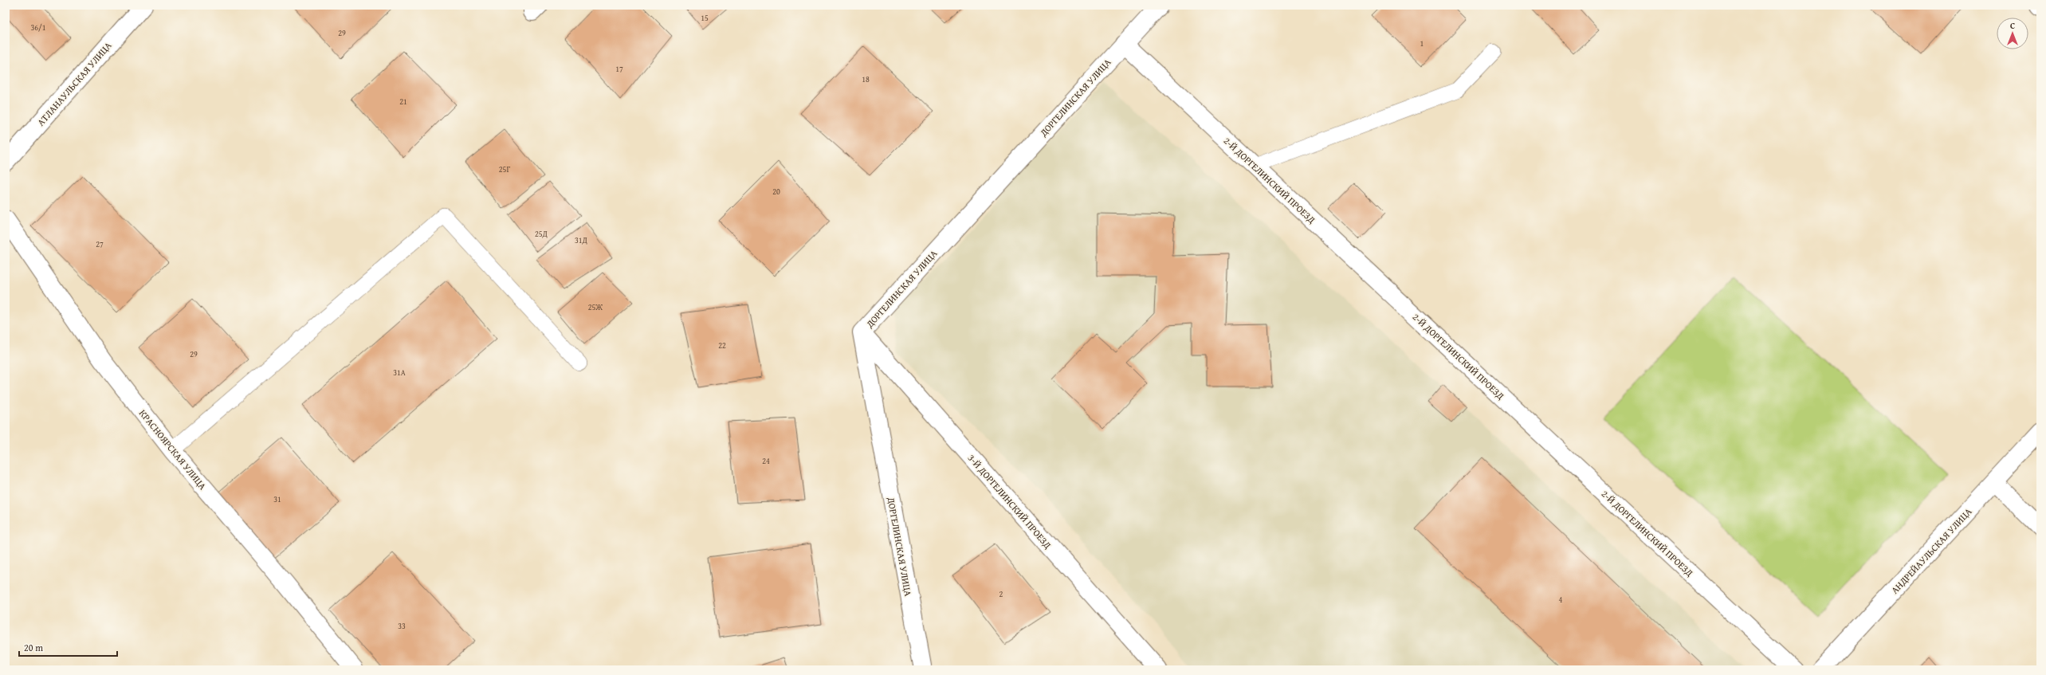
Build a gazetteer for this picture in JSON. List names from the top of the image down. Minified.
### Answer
{"streets":{"street":["АТЛАНАУЛЬСКАЯ УЛИЦА","ДОРГЕЛИНСКАЯ УЛИЦА","2-Й ДОРГЕЛИНСКИЙ ПРОЕЗД","КРАСНОЯРСКАЯ УЛИЦА","3-Й ДОРГЕЛИНСКИЙ ПРОЕЗД","АНДРЕЙАУЛЬСКАЯ УЛИЦА"]},"crossings":[["ДОРГЕЛИНСКАЯ УЛИЦА","2-Й ДОРГЕЛИНСКИЙ ПРОЕЗД"],["ДОРГЕЛИНСКАЯ УЛИЦА","3-Й ДОРГЕЛИНСКИЙ ПРОЕЗД"]],"house_numbers":["15","36/1","29","1","17","18","21","25Г","20","25Д","31Д","27","25Ж","22","29","31А","24","31","2","4","33"],"scale_bar":"20 m","north":"top"}
